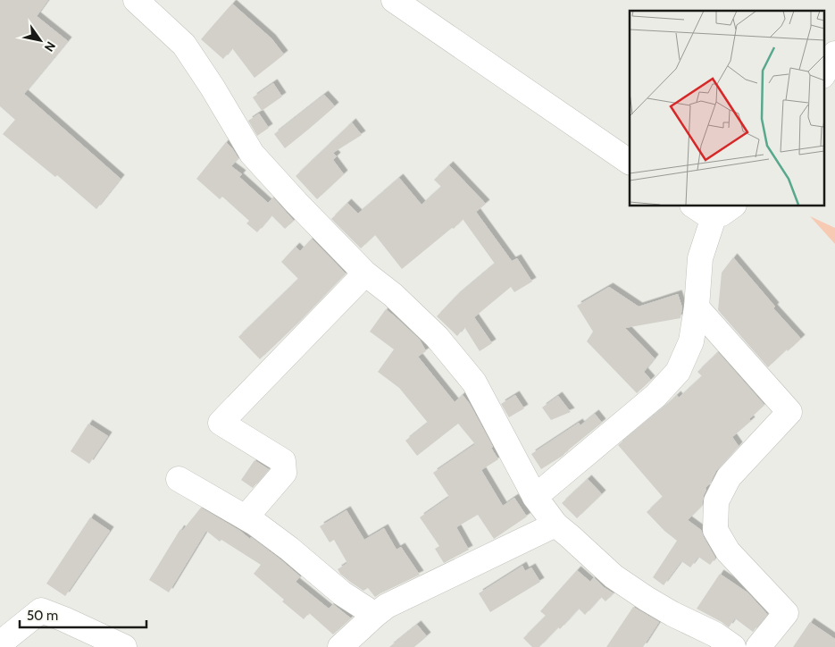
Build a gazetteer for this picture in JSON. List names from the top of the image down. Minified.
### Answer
{"scale_bar":"50 m","north":"bottom right"}
